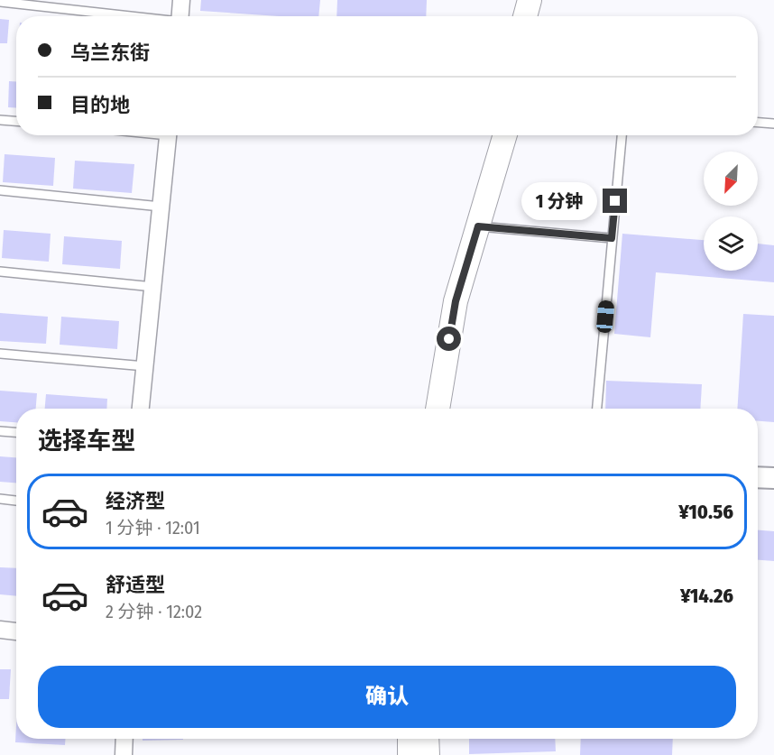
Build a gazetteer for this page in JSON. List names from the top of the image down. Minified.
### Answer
{"north":"bottom left","page":{"banner":["乌兰东街","目的地"],"bubble":"1 分钟","heading":"选择车型","list":[{"name":"经济型","note":"1 分钟 · 12:01","value":"¥10.56"},{"name":"舒适型","note":"2 分钟 · 12:02","value":"¥14.26"}],"buttons":"确认"}}
